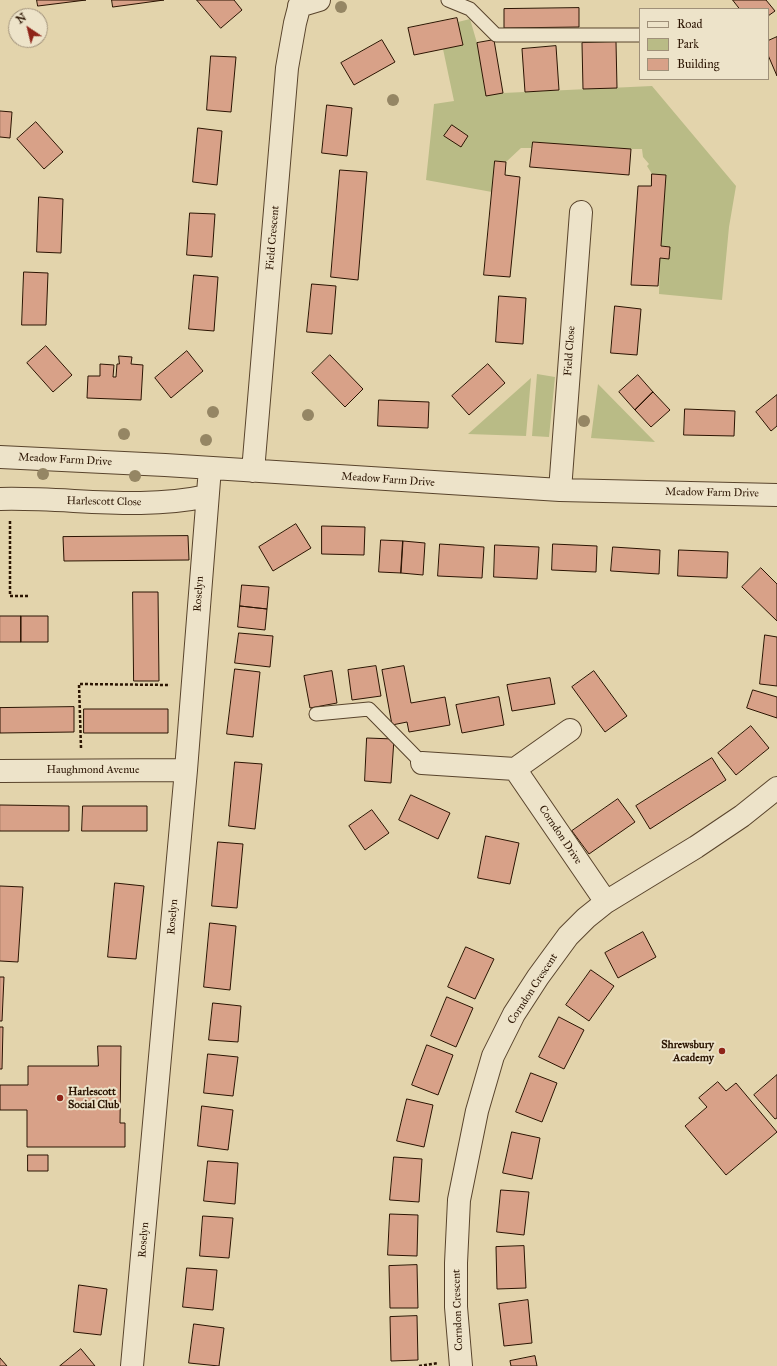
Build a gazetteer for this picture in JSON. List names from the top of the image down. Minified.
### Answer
{"streets":{"street":["Field Crescent","Field Close","Meadow Farm Drive","Harlescott Close","Roselyn","Haughmond Avenue","Corndon Drive","Corndon Crescent"]},"crossings":[["Field Crescent","Meadow Farm Drive"],["Field Close","Meadow Farm Drive"],["Meadow Farm Drive","Roselyn"],["Harlescott Close","Roselyn"],["Roselyn","Haughmond Avenue"],["Corndon Drive","Corndon Crescent"]],"places":["Shrewsbury Academy","Harlescott Social Club"],"legend":["Road","Park","Building"],"north":"top left"}
